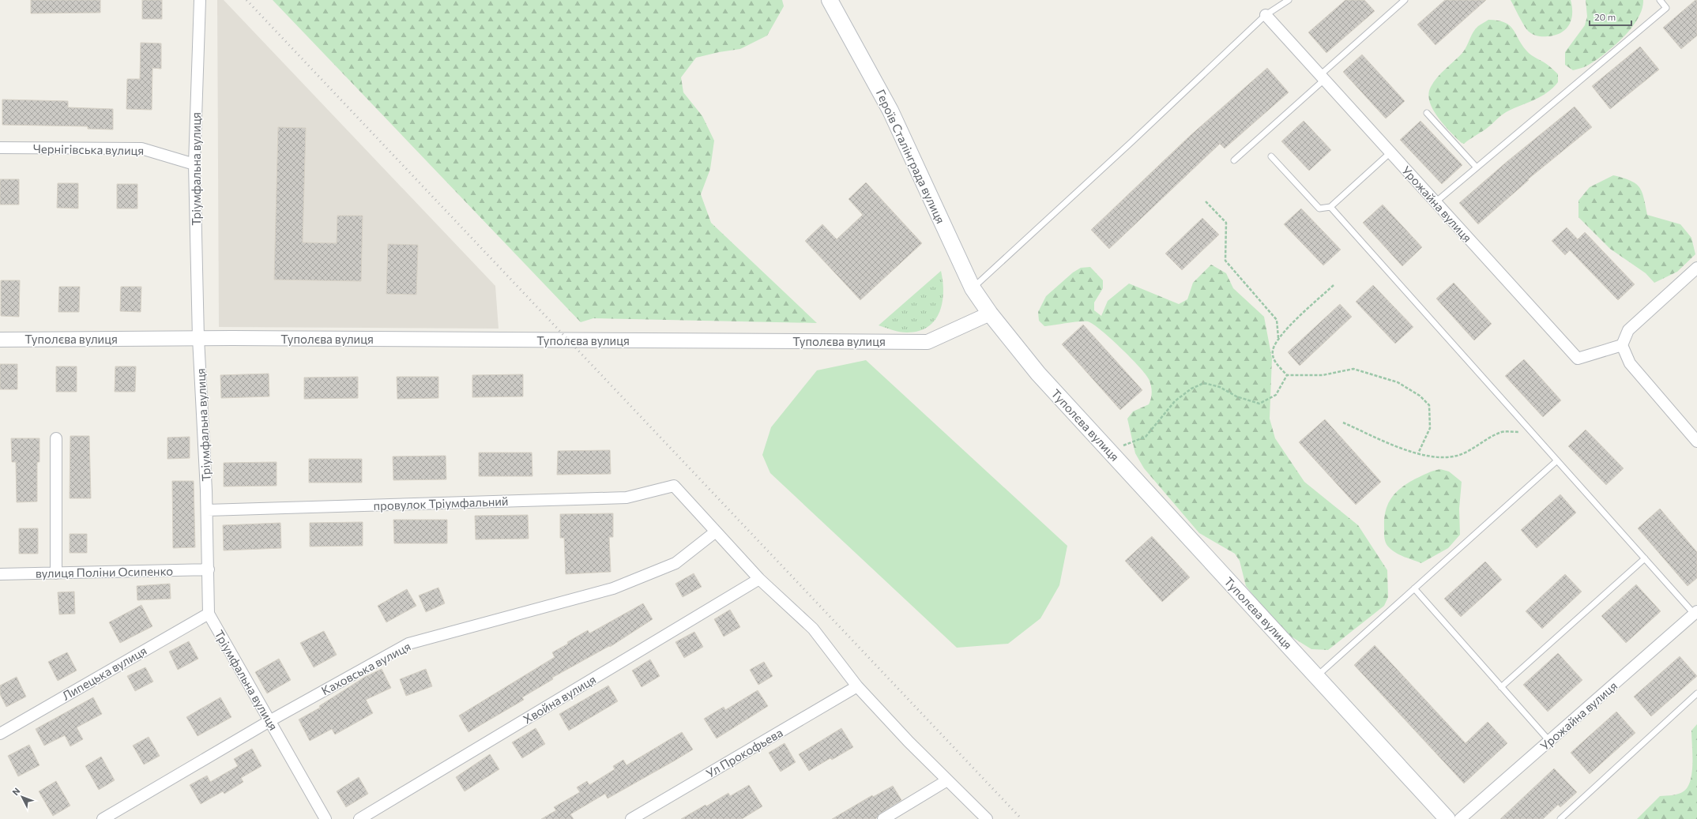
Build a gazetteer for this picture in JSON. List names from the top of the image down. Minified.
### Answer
{"streets":{"main road":["Героїв Сталінграда вулиця","Туполєва вулиця"],"street":["Чернігівська вулиця","Тріумфальна вулиця","Урожайна вулиця","провулок Тріумфальний","вулиця Поліни Осипенко","Каховська вулиця","Липецька вулиця","Хвойна вулиця","Ул Прокофьева"]},"crossings":[["Чернігівська вулиця","Тріумфальна вулиця"],["Героїв Сталінграда вулиця","Туполєва вулиця"],["Тріумфальна вулиця","Туполєва вулиця"],["Тріумфальна вулиця","провулок Тріумфальний"],["Тріумфальна вулиця","вулиця Поліни Осипенко"],["Тріумфальна вулиця","Каховська вулиця"],["Тріумфальна вулиця","Липецька вулиця"],["провулок Тріумфальний","Каховська вулиця"]],"scale_bar":"20 m","north":"top left"}
